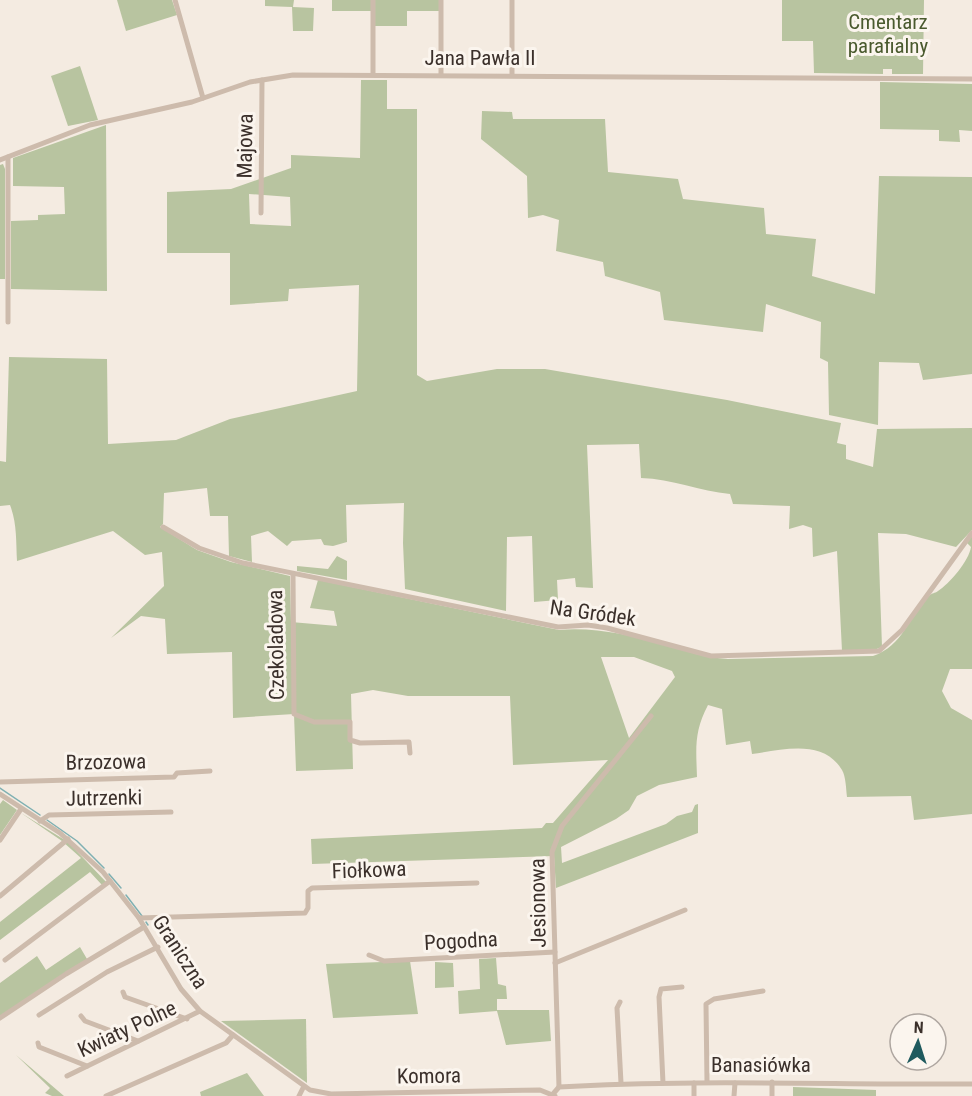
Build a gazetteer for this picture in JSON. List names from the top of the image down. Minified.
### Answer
{"streets":{"street":["Jana Pawła II","Majowa","Na Gródek","Czekoladowa","Brzozowa","Jutrzenki","Fiołkowa","Jesionowa","Pogodna","Graniczna","Kwiaty Polne","Banasiówka","Komora"]},"crossings":[["Jana Pawła II","Majowa"],["Na Gródek","Czekoladowa"],["Jutrzenki","Graniczna"],["Fiołkowa","Graniczna"],["Jesionowa","Pogodna"],["Jesionowa","Banasiówka"],["Graniczna","Kwiaty Polne"],["Graniczna","Komora"]],"parks":["Cmentarz parafialny"],"north":"top"}
